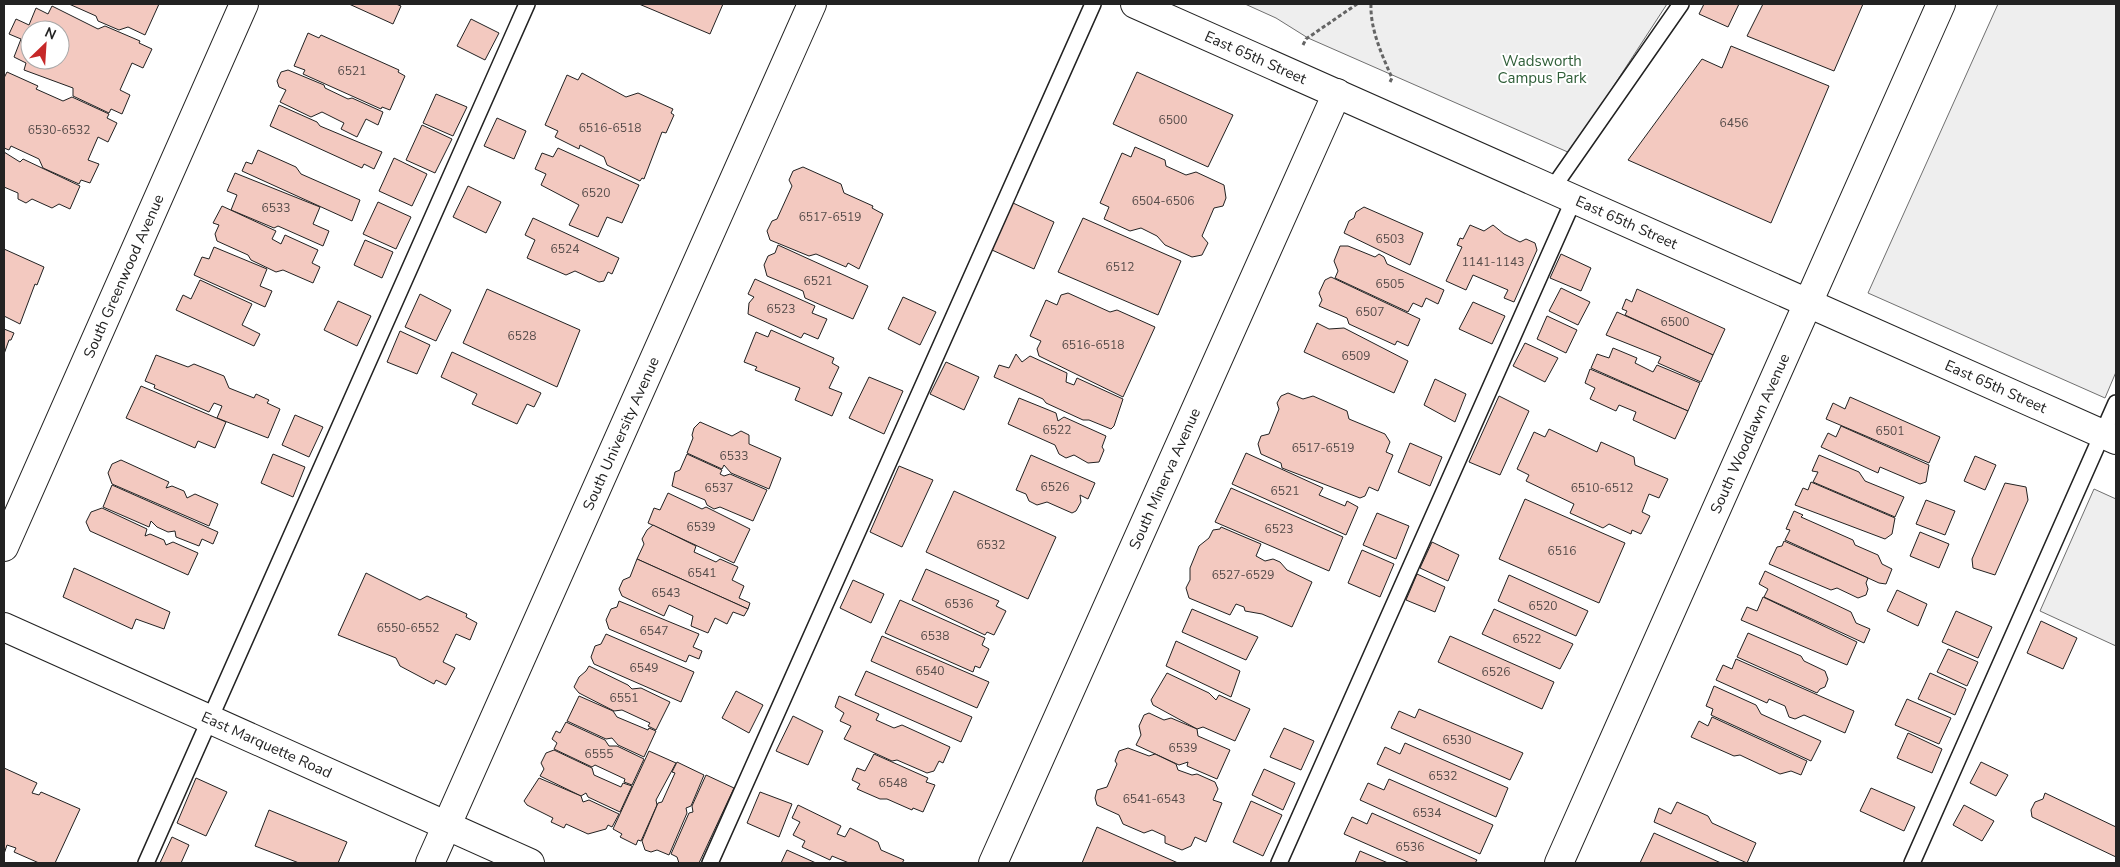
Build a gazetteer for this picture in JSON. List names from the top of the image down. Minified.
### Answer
{"streets":{"street":["East 65th Street","South Greenwood Avenue","South University Avenue","South Woodlawn Avenue","South Minerva Avenue","East Marquette Road"]},"crossings":[["East 65th Street","South Woodlawn Avenue"],["East 65th Street","South Minerva Avenue"],["South University Avenue","East Marquette Road"]],"parks":["Wadsworth Campus Park"],"house_numbers":["6521","6500","6456","6516-6518","6530-6532","6520","6504-6506","6533","6517-6519","6503","6524","1141-1143","6512","6521","6505","6523","6507","6500","6528","6516-6518","6509","6522","6501","6517-6519","6533","6526","6537","6510-6512","6521","6539","6523","6532","6516","6541","6527-6529","6543","6536","6520","6550-6552","6547","6538","6522","6549","6540","6526","6551","6530","6539","6555","6532","6548","6541-6543","6534","6536"],"north":"top right"}
